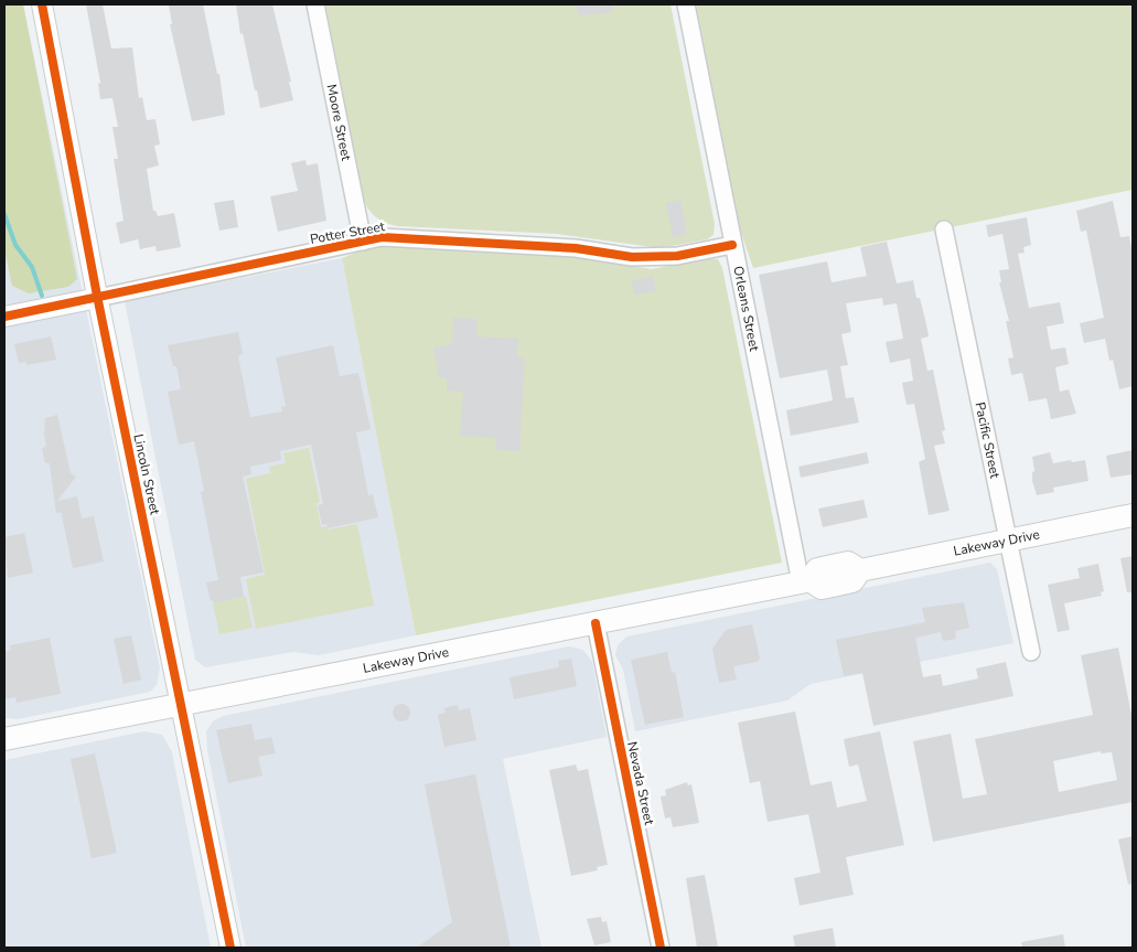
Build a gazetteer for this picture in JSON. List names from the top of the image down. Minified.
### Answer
{"streets":{"main road":["Lakeway Drive"],"street":["Moore Street","Potter Street","Orleans Street","Pacific Street","Lincoln Street","Nevada Street"]},"crossings":[["Moore Street","Potter Street"],["Potter Street","Orleans Street"],["Potter Street","Lincoln Street"],["Orleans Street","Lakeway Drive"],["Pacific Street","Lakeway Drive"],["Lincoln Street","Lakeway Drive"],["Lakeway Drive","Nevada Street"]]}
